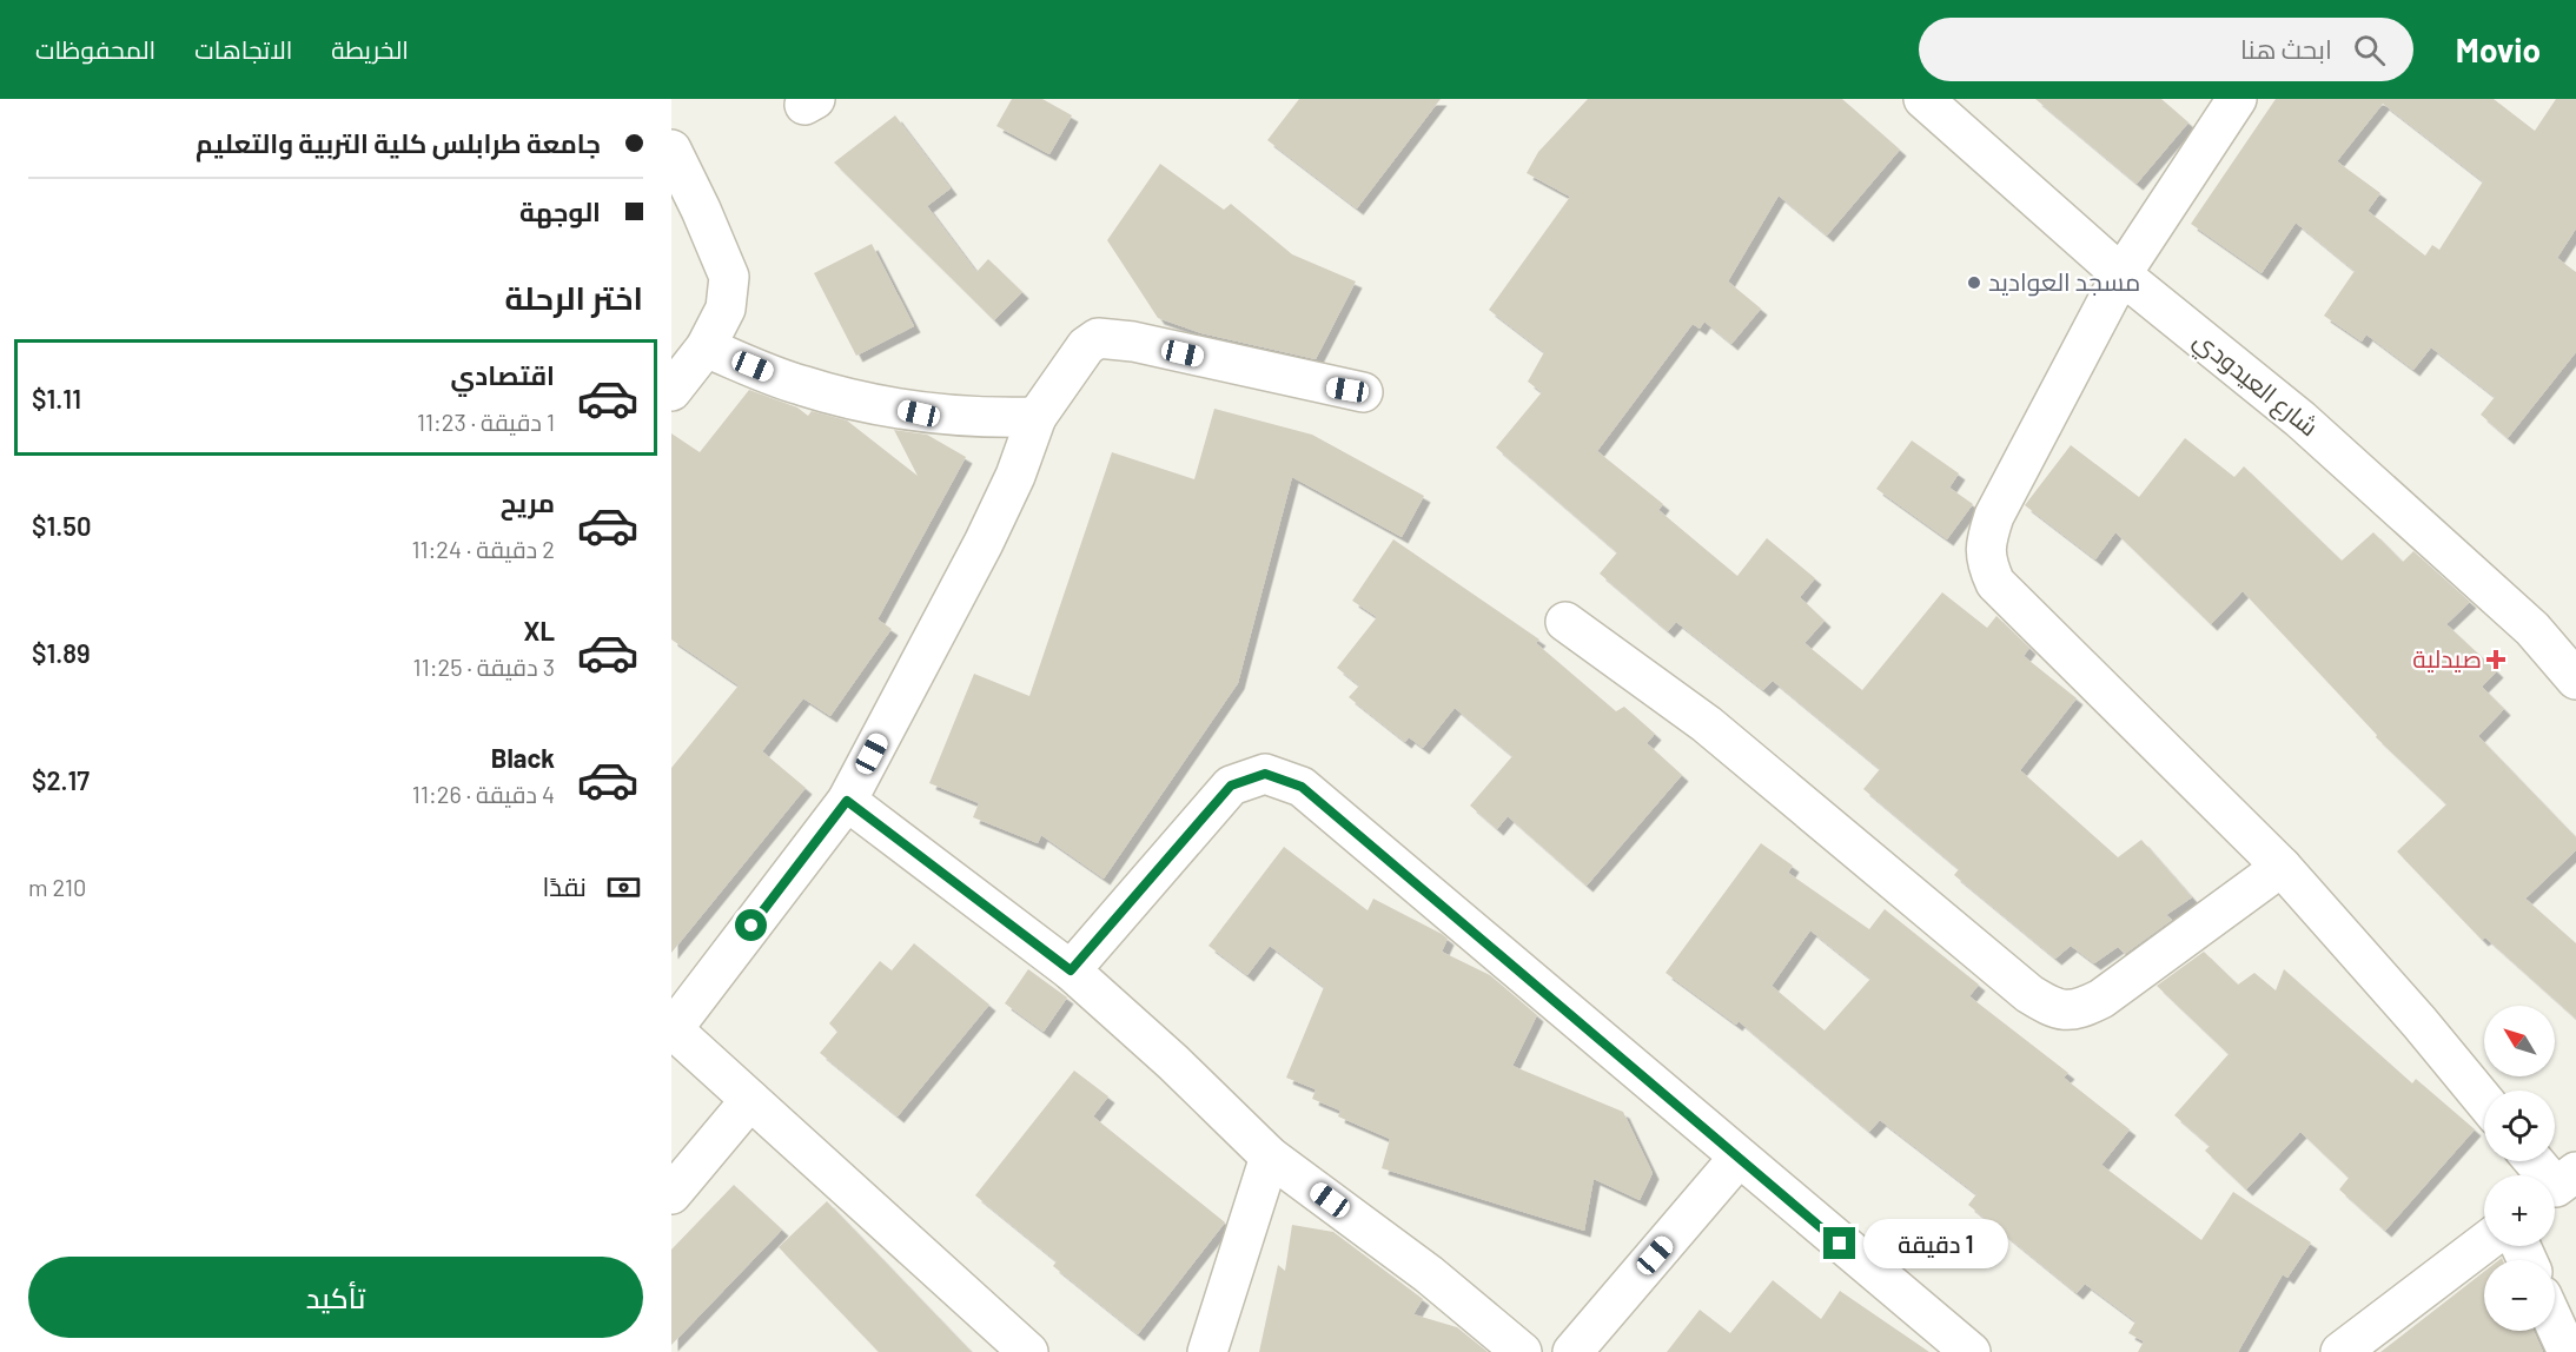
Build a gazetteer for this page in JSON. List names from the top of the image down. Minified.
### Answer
{"streets":{"street":["شارع العيدودي"]},"places":{"other":["مسجد العواديد"],"health":["صيدلية"]},"north":"top left","page":{"header":"Movio","search":"ابحث هنا","nav":["الخريطة","الاتجاهات","المحفوظات"],"banner":["جامعة طرابلس كلية التربية والتعليم","الوجهة"],"heading":"اختر الرحلة","list":[{"name":"اقتصادي","note":"1 دقيقة · 11:23","value":"$1.11"},{"name":"مريح","note":"2 دقيقة · 11:24","value":"$1.50"},{"name":"XL","note":"3 دقيقة · 11:25","value":"$1.89"},{"name":"Black","note":"4 دقيقة · 11:26","value":"$2.17"}],"pay":["نقدًا","210 m"],"map_buttons":["+","−"],"bubble":"1 دقيقة","buttons":"تأكيد"}}
